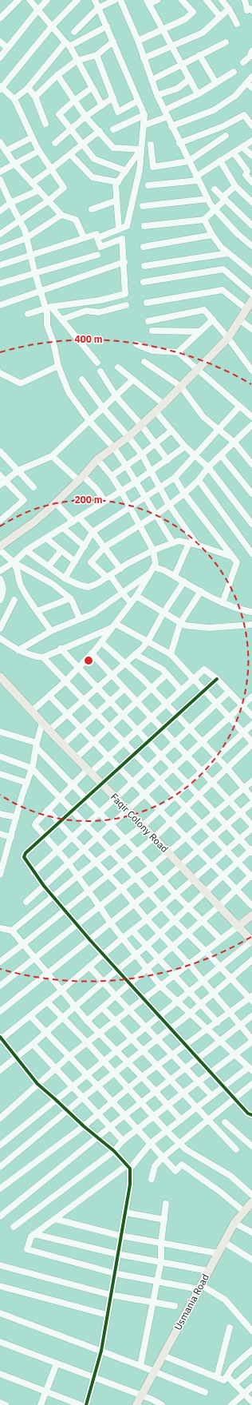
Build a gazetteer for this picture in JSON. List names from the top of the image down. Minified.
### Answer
{"streets":{"main road":["Faqir Colony Road","Usmania Road"]},"rings":["400 m","200 m"]}
